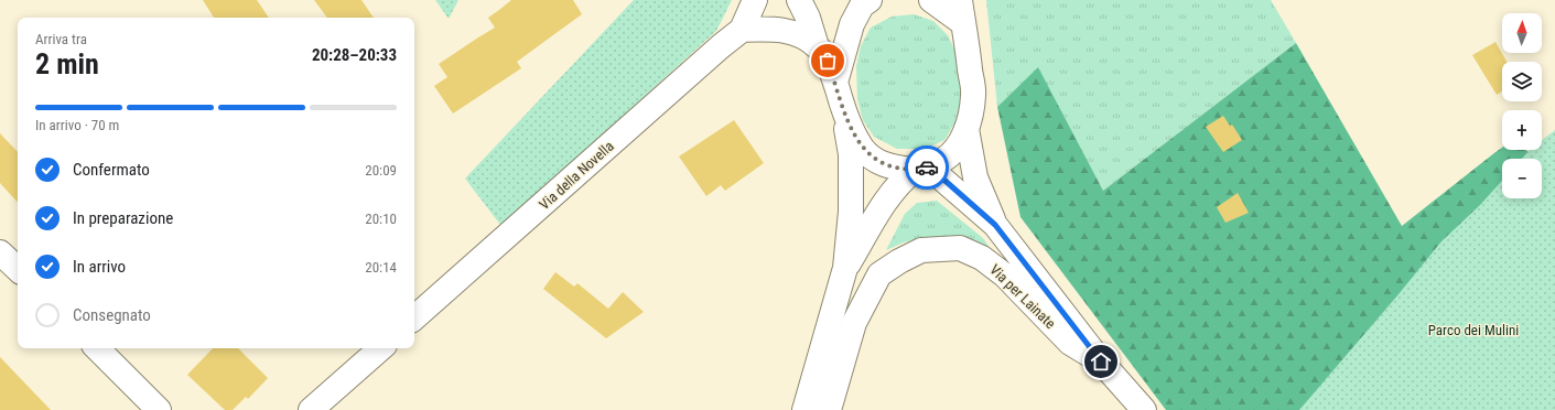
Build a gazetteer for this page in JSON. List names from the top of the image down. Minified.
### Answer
{"streets":{"street":["Via della Novella","Via per Lainate"]},"parks":["Parco dei Mulini"],"north":"top","page":{"map_buttons":["+","−"],"heading":["2 min","Arriva tra","20:28–20:33"],"bar":"In arrivo · 70 m","list":[["Confermato","20:09"],["In preparazione","20:10"],["In arrivo","20:14"],"Consegnato"]}}
